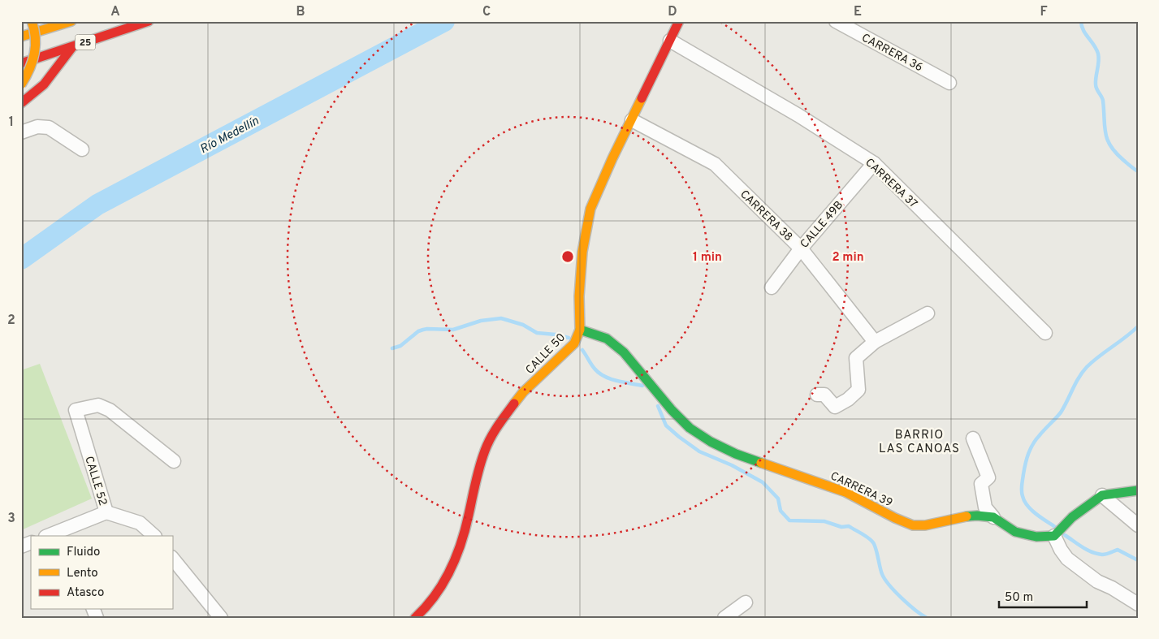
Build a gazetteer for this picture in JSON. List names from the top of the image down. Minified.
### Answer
{"streets":{"main road":["25","CALLE 50","CARRERA 39"],"street":["CARRERA 36","CARRERA 37","CARRERA 38","CALLE 49B","CALLE 52"]},"crossings":[["CARRERA 37","CALLE 49B"],["CARRERA 37","CALLE 50"],["CARRERA 38","CALLE 49B"],["CARRERA 38","CALLE 50"],["CALLE 50","CARRERA 39"]],"districts":["BARRIO LAS CANOAS"],"water":["Río Medellín"],"legend":["Fluido","Lento","Atasco"],"scale_bar":"50 m","grid":{"columns":["A","B","C","D","E","F"],"rows":["1","2","3"]},"rings":["1 min","2 min"]}
